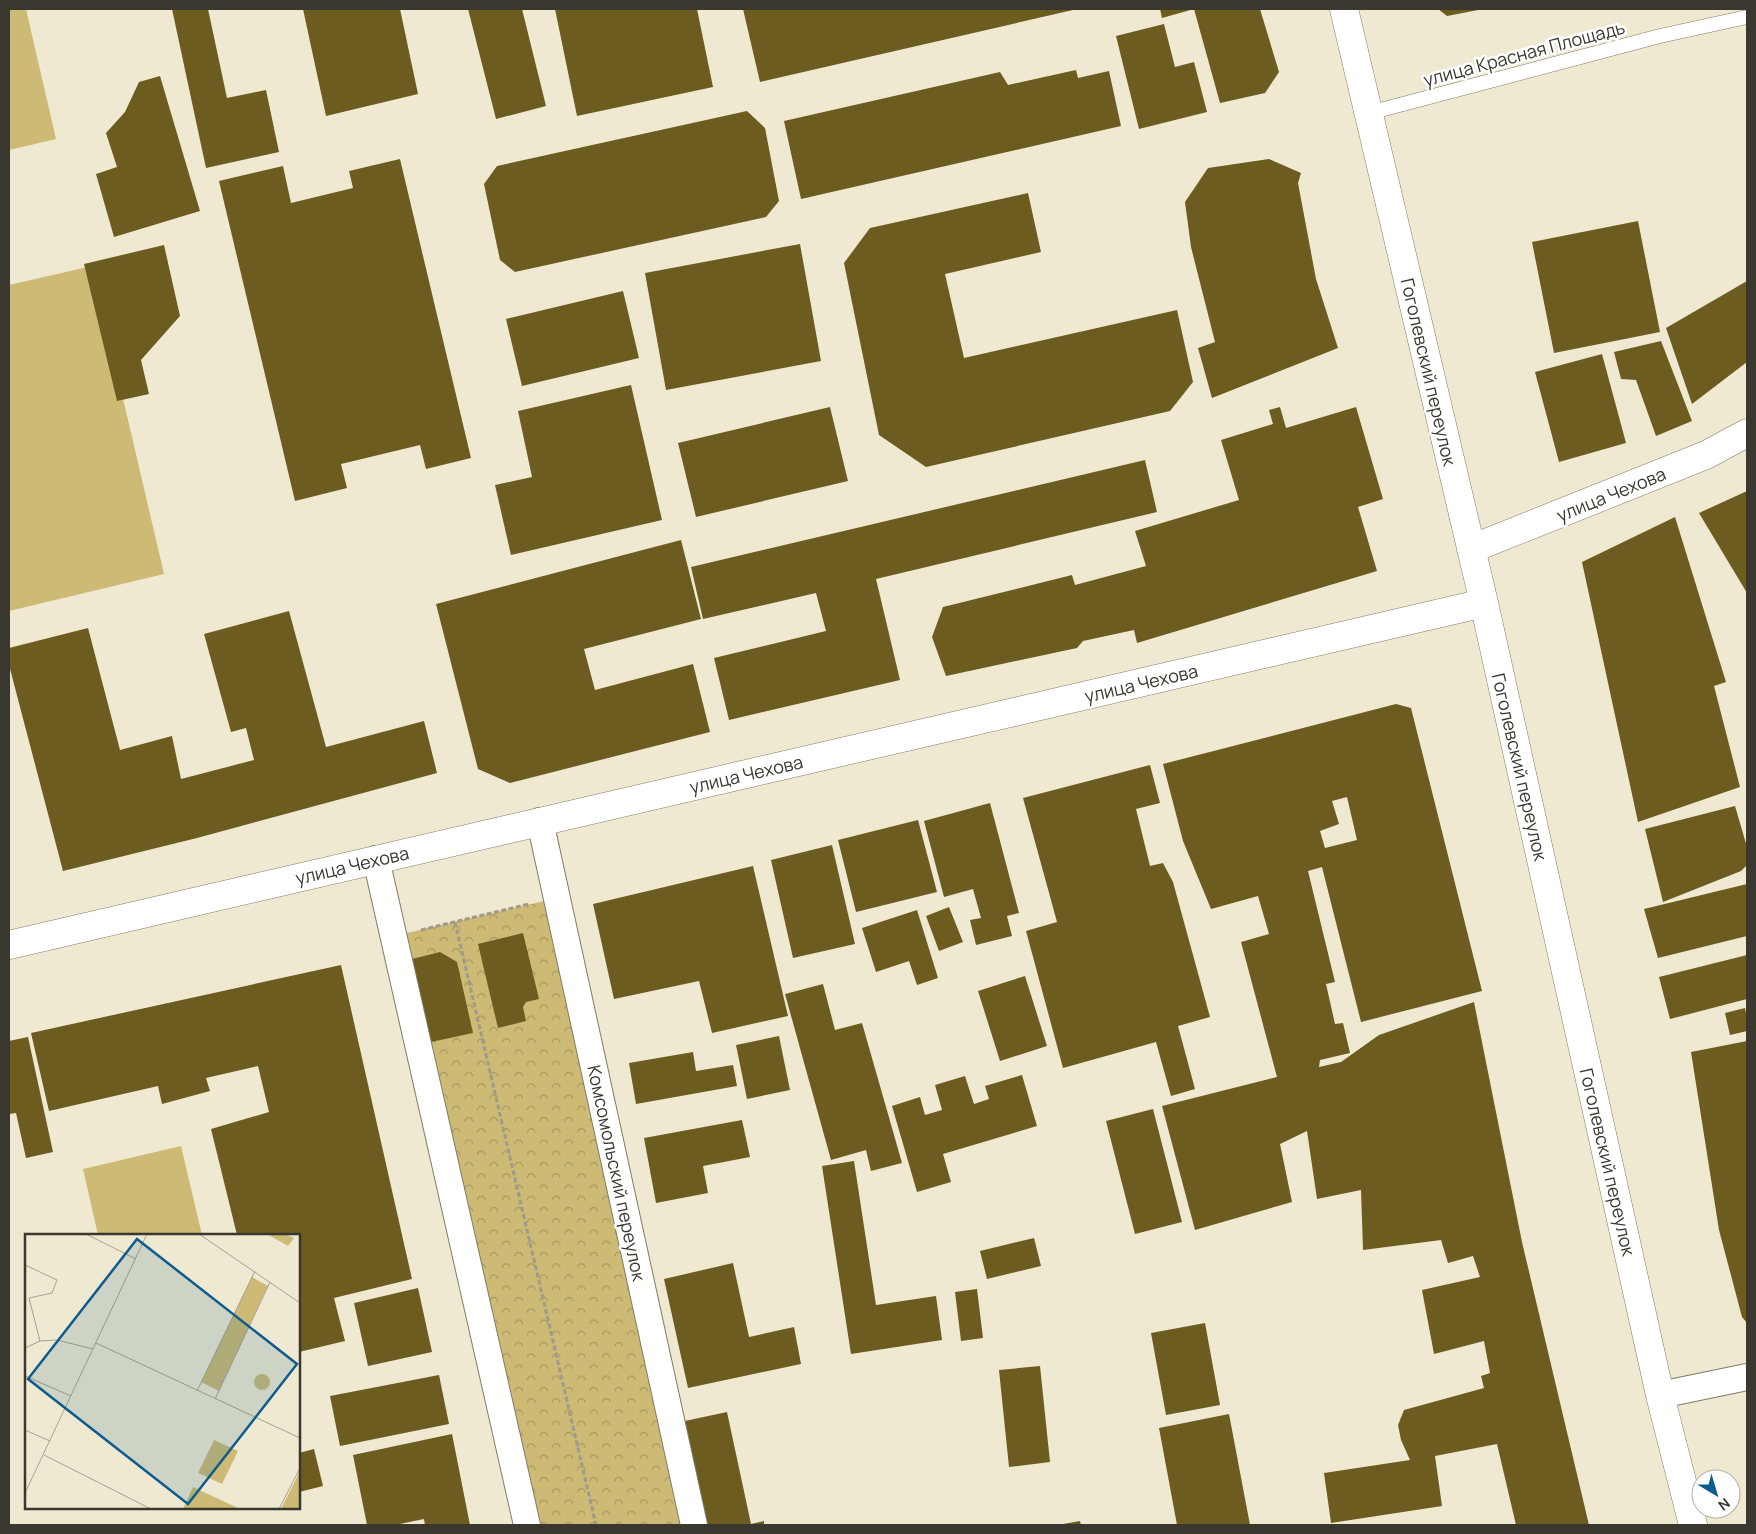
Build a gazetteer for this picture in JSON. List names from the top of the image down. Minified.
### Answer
{"streets":{"main road":["Гоголевский переулок","улица Чехова"],"street":["Комсомольский переулок"],"lane":["улица Красная Площадь"]},"crossings":[["улица Красная Площадь","Гоголевский переулок"],["Гоголевский переулок","улица Чехова"],["улица Чехова","Комсомольский переулок"]],"north":"bottom right"}
